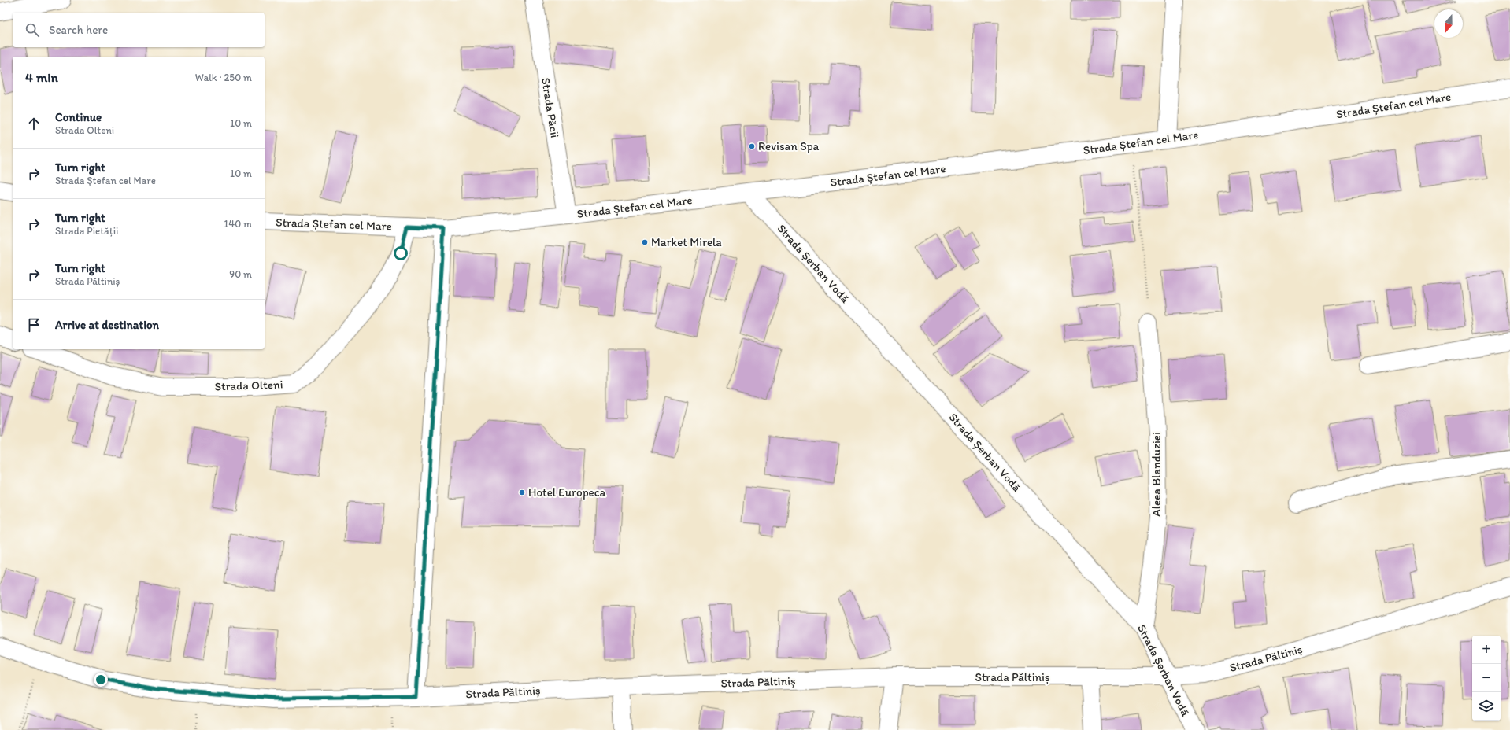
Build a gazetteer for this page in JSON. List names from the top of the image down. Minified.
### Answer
{"streets":{"street":["Strada Ștefan cel Mare","Strada Păcii","Strada Șerban Vodă","Strada Olteni","Aleea Blanduziei","Strada Păltiniș"]},"crossings":[["Strada Ștefan cel Mare","Strada Păcii"],["Strada Ștefan cel Mare","Strada Șerban Vodă"],["Strada Ștefan cel Mare","Strada Olteni"],["Strada Șerban Vodă","Aleea Blanduziei"],["Strada Șerban Vodă","Strada Păltiniș"]],"places":["Revisan Spa","Market Mirela","Hotel Europeca"],"north":"bottom","page":{"search":"Search here","heading":["4 min","Walk · 250 m"],"list":[["Continue","Strada Olteni","10 m"],["Turn right","Strada Ștefan cel Mare","10 m"],["Turn right","Strada Pietății","140 m"],["Turn right","Strada Păltiniș","90 m"],"Arrive at destination"],"map_buttons":["+","−"]}}
